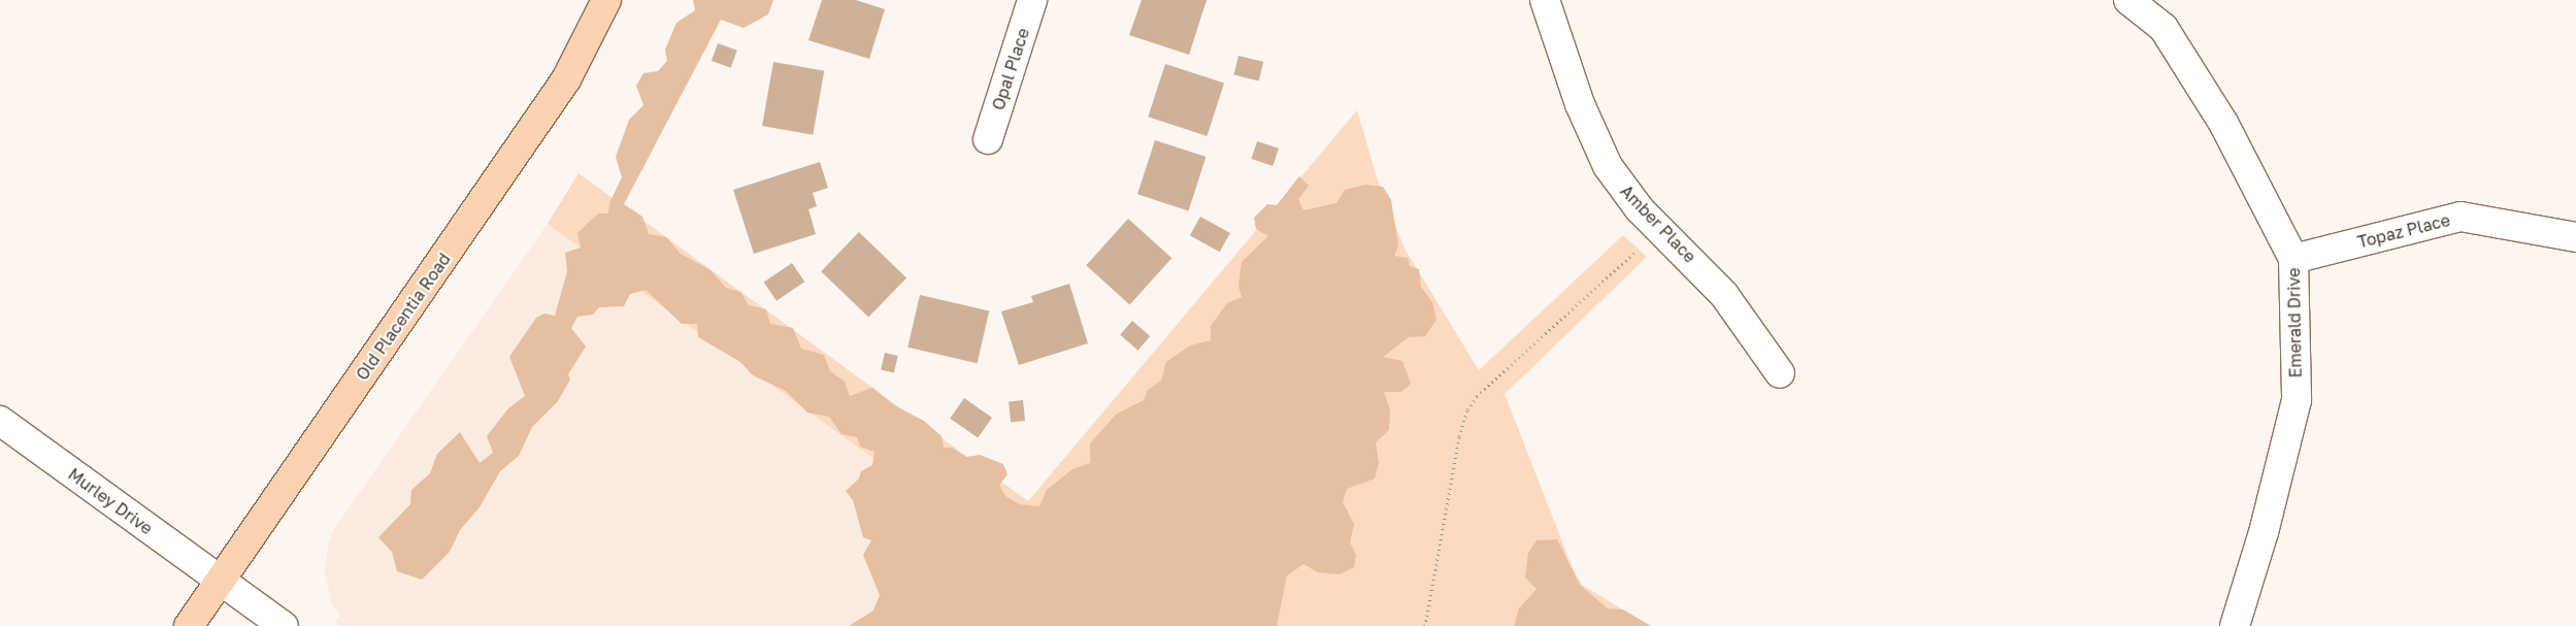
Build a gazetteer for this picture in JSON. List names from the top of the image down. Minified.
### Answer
{"streets":{"main road":["Old Placentia Road"],"street":["Opal Place","Amber Place","Topaz Place","Emerald Drive","Murley Drive"]},"crossings":[["Topaz Place","Emerald Drive"],["Old Placentia Road","Murley Drive"]]}
